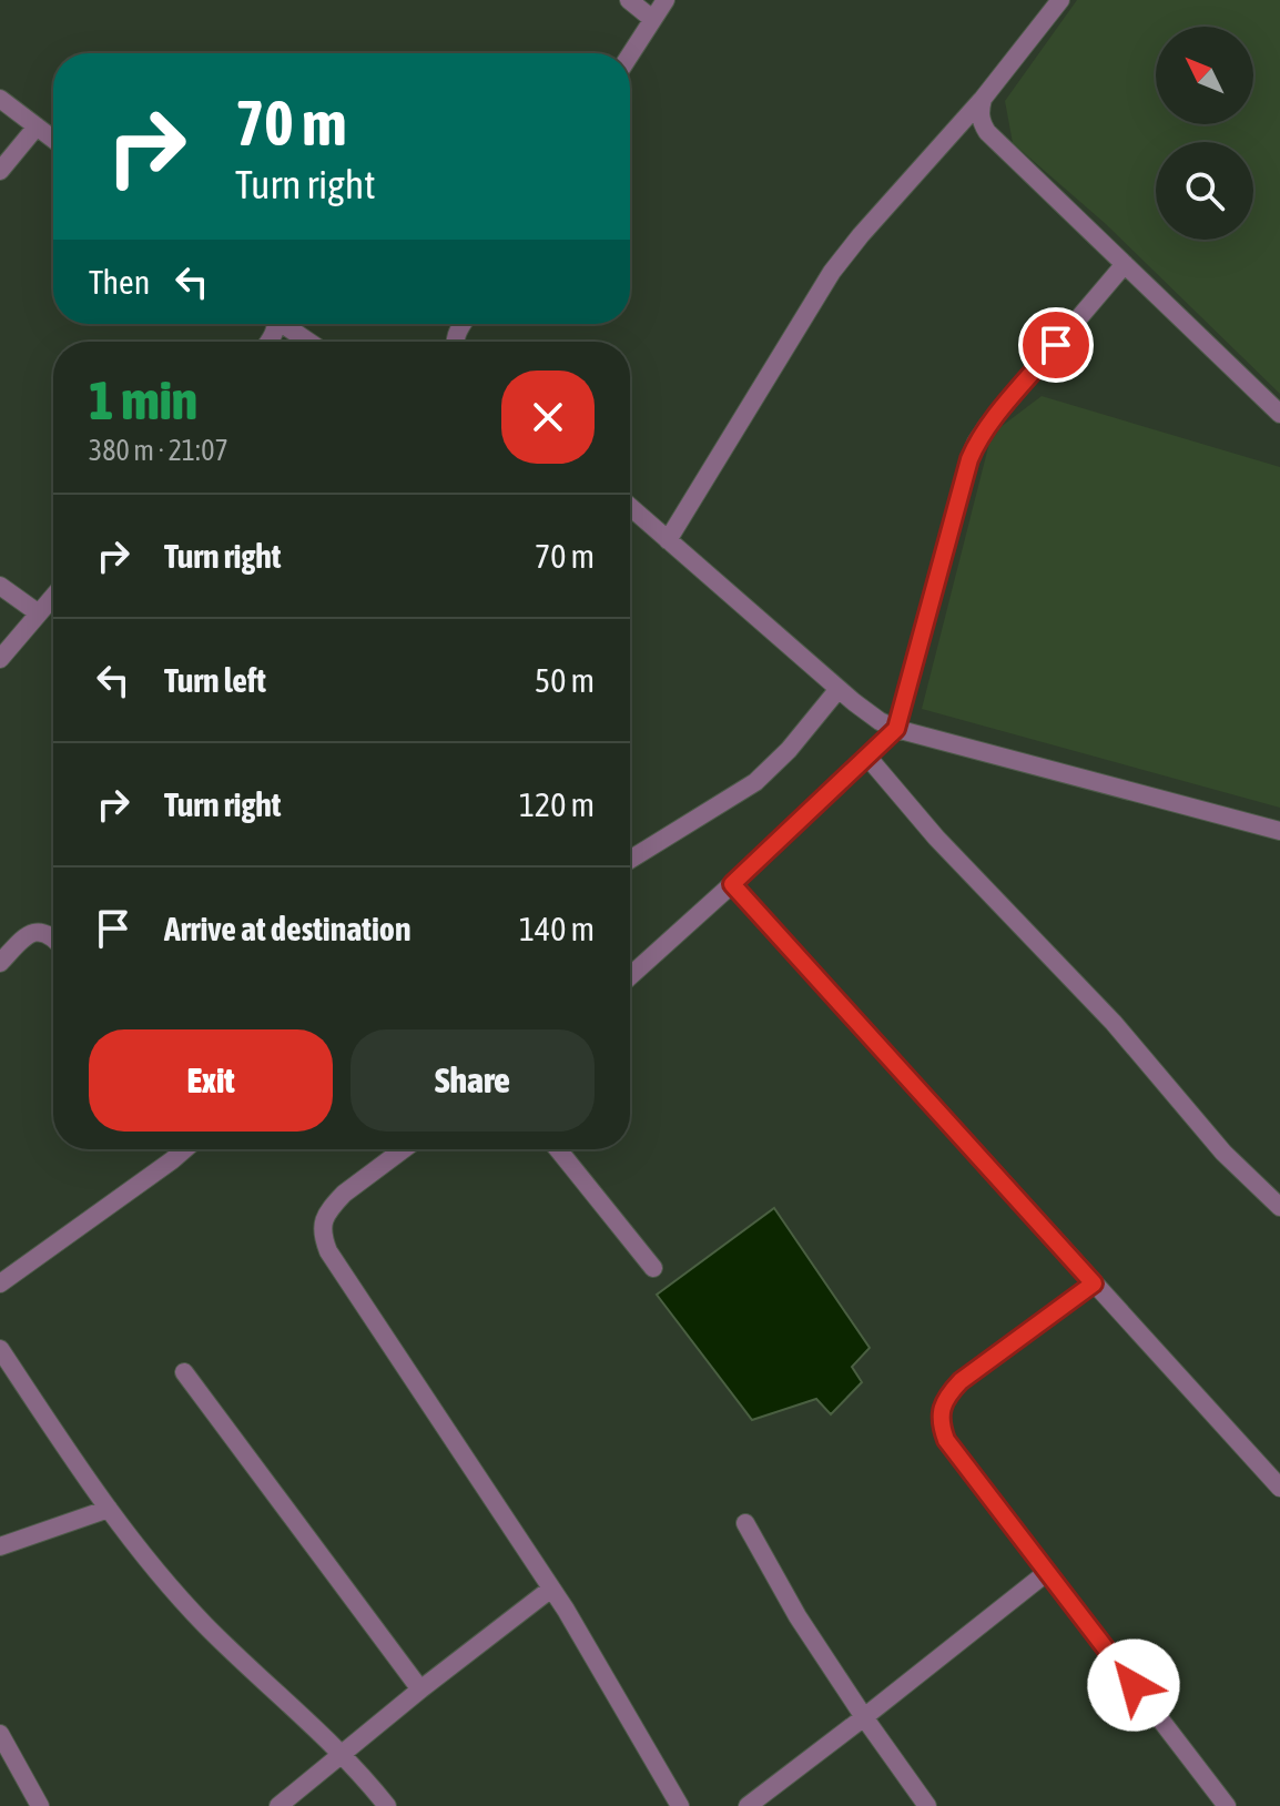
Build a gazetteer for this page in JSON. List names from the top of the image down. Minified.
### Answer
{"north":"top left","page":{"turn":["70 m","Turn right"],"then":"Then","heading":["1 min","380 m · 21:07"],"list":[{"name":"Turn right","value":"70 m"},{"name":"Turn left","value":"50 m"},{"name":"Turn right","value":"120 m"},{"name":"Arrive at destination","value":"140 m"}],"buttons":["Exit","Share"]}}
